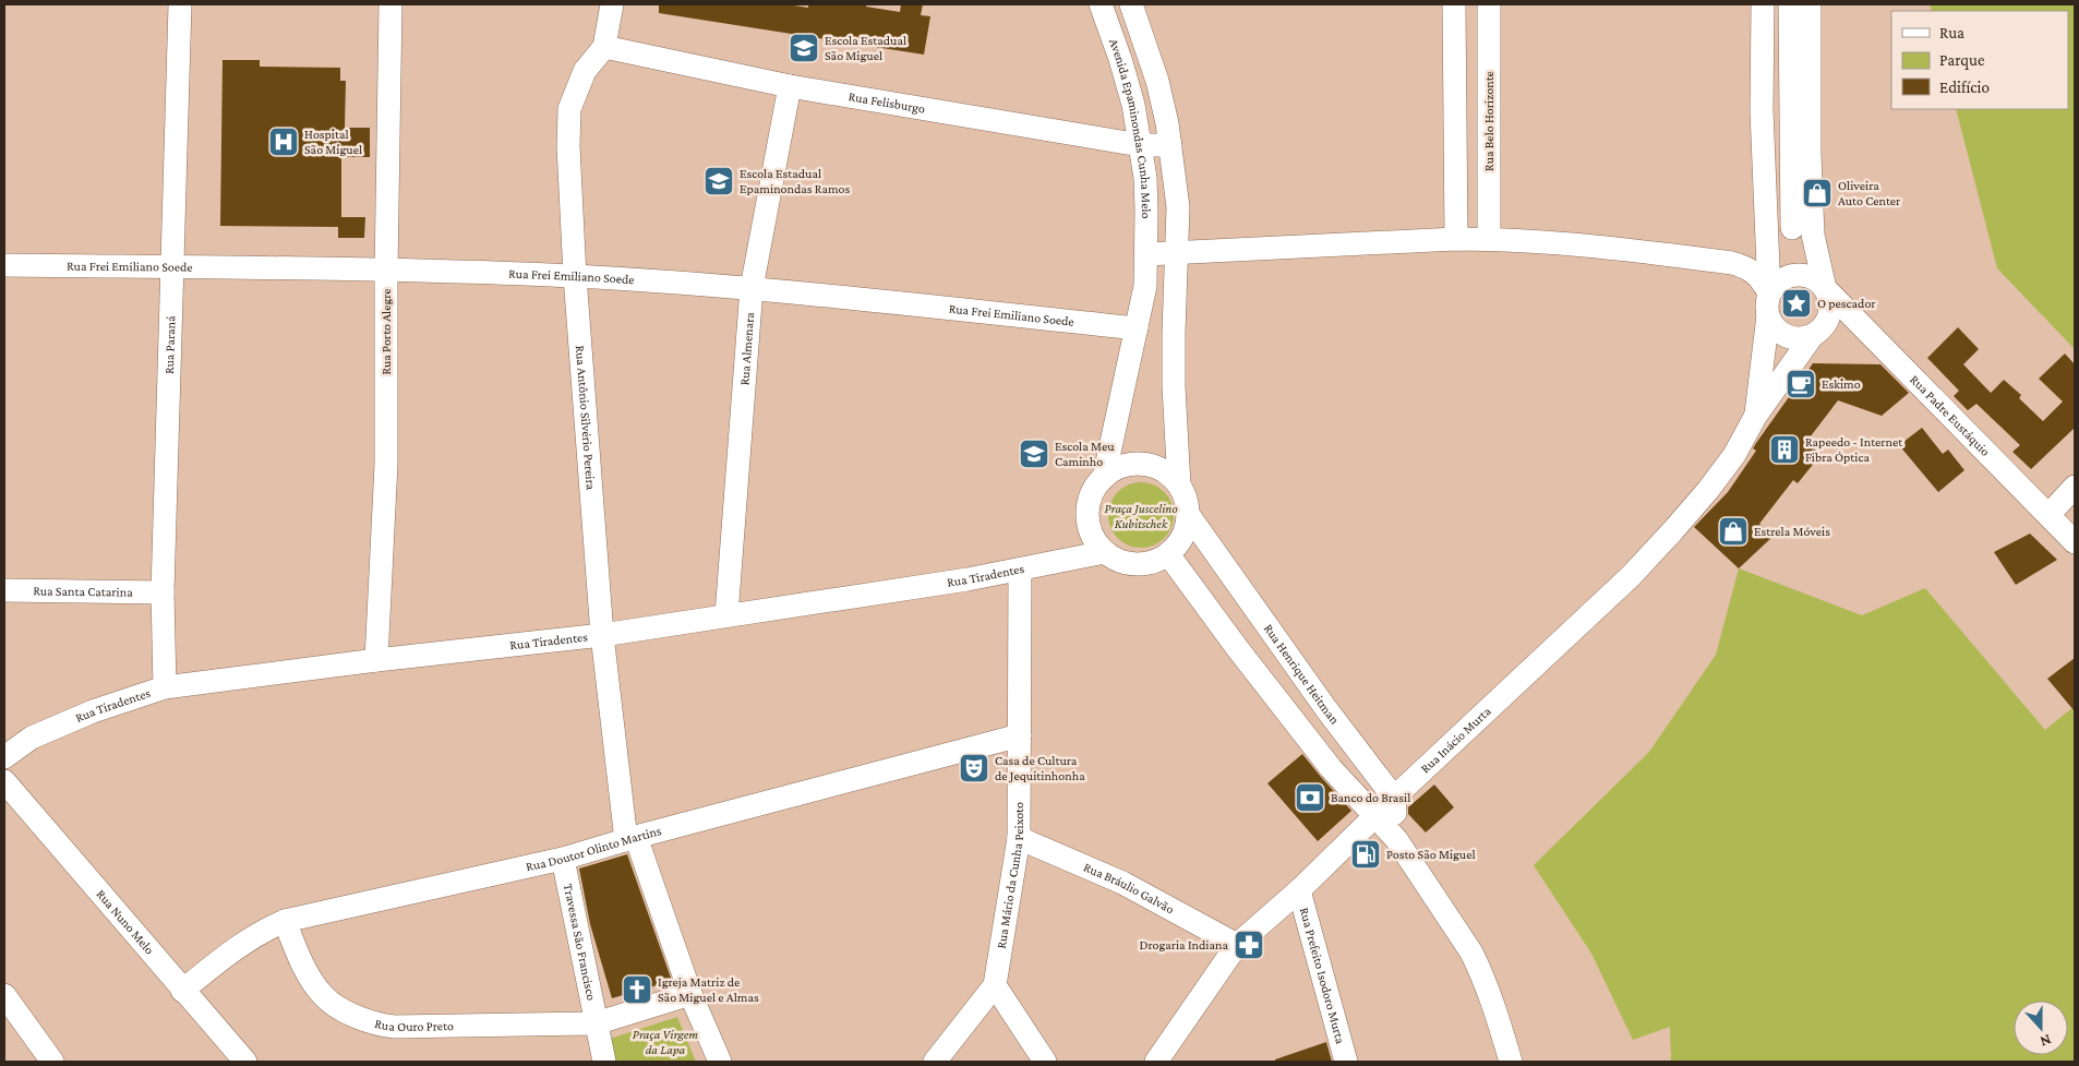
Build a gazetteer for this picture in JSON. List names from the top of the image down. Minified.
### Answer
{"streets":{"street":["Rua Felisburgo","Rua Belo Horizonte","Avenida Epaminondas Cunha Melo","Rua Frei Emiliano Soede","Rua Porto Alegre","Rua Paraná","Rua Almenara","Rua Padre Eustáquio","Rua Antônio Silvério Pereira","Rua Tiradentes","Rua Santa Catarina","Rua Henrique Heitman","Rua Inácio Murta","Rua Doutor Olinto Martins","Rua Mário da Cunha Peixoto","Rua Bráulio Galvão","Rua Nuno Melo","Travessa São Francisco","Rua Prefeito Isodoro Murta","Rua Ouro Preto"]},"crossings":[["Rua Felisburgo","Avenida Epaminondas Cunha Melo"],["Rua Felisburgo","Rua Almenara"],["Rua Felisburgo","Rua Antônio Silvério Pereira"],["Rua Frei Emiliano Soede","Rua Porto Alegre"],["Rua Frei Emiliano Soede","Rua Paraná"],["Rua Frei Emiliano Soede","Rua Almenara"],["Rua Frei Emiliano Soede","Rua Antônio Silvério Pereira"],["Rua Porto Alegre","Rua Tiradentes"],["Rua Paraná","Rua Tiradentes"],["Rua Paraná","Rua Santa Catarina"],["Rua Almenara","Rua Tiradentes"],["Rua Antônio Silvério Pereira","Rua Tiradentes"],["Rua Antônio Silvério Pereira","Rua Doutor Olinto Martins"],["Rua Tiradentes","Rua Henrique Heitman"],["Rua Tiradentes","Rua Mário da Cunha Peixoto"],["Rua Henrique Heitman","Rua Inácio Murta"],["Rua Inácio Murta","Rua Bráulio Galvão"],["Rua Inácio Murta","Rua Prefeito Isodoro Murta"],["Rua Doutor Olinto Martins","Rua Mário da Cunha Peixoto"],["Rua Doutor Olinto Martins","Rua Nuno Melo"],["Rua Doutor Olinto Martins","Travessa São Francisco"],["Rua Doutor Olinto Martins","Rua Ouro Preto"],["Rua Mário da Cunha Peixoto","Rua Bráulio Galvão"],["Travessa São Francisco","Rua Ouro Preto"]],"parks":["Praça Juscelino Kubitschek","Praça Virgem da Lapa"],"places":{"school or university":["Escola Estadual São Miguel","Escola Estadual Epaminondas Ramos","Escola Meu Caminho"],"hospital":["Hospital São Miguel"],"shop":["Oliveira Auto Center","Estrela Móveis"],"place":["O pescador"],"cafe":["Eskimo"],"building":["Rapeedo - Internet Fibra Óptica"],"theatre":["Casa de Cultura de Jequitinhonha"],"bank":["Banco do Brasil"],"fuel station":["Posto São Miguel"],"pharmacy":["Drogaria Indiana"],"church":["Igreja Matriz de São Miguel e Almas"]},"legend":["Rua","Parque","Edifício"],"north":"bottom"}
